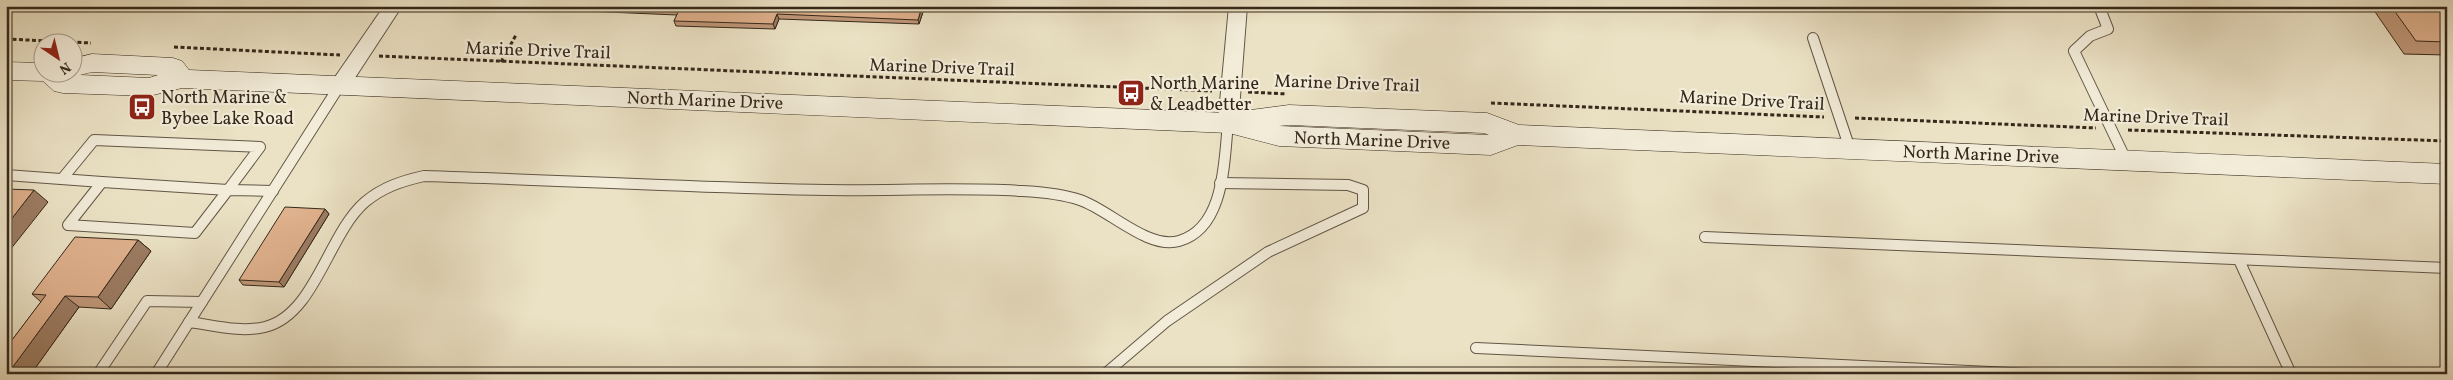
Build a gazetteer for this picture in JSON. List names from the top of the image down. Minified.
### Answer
{"streets":{"main road":["North Marine Drive"],"path":["Marine Drive Trail"]},"places":{"bus stop":["North Marine & Leadbetter","North Marine & Bybee Lake Road"]},"north":"bottom right"}
